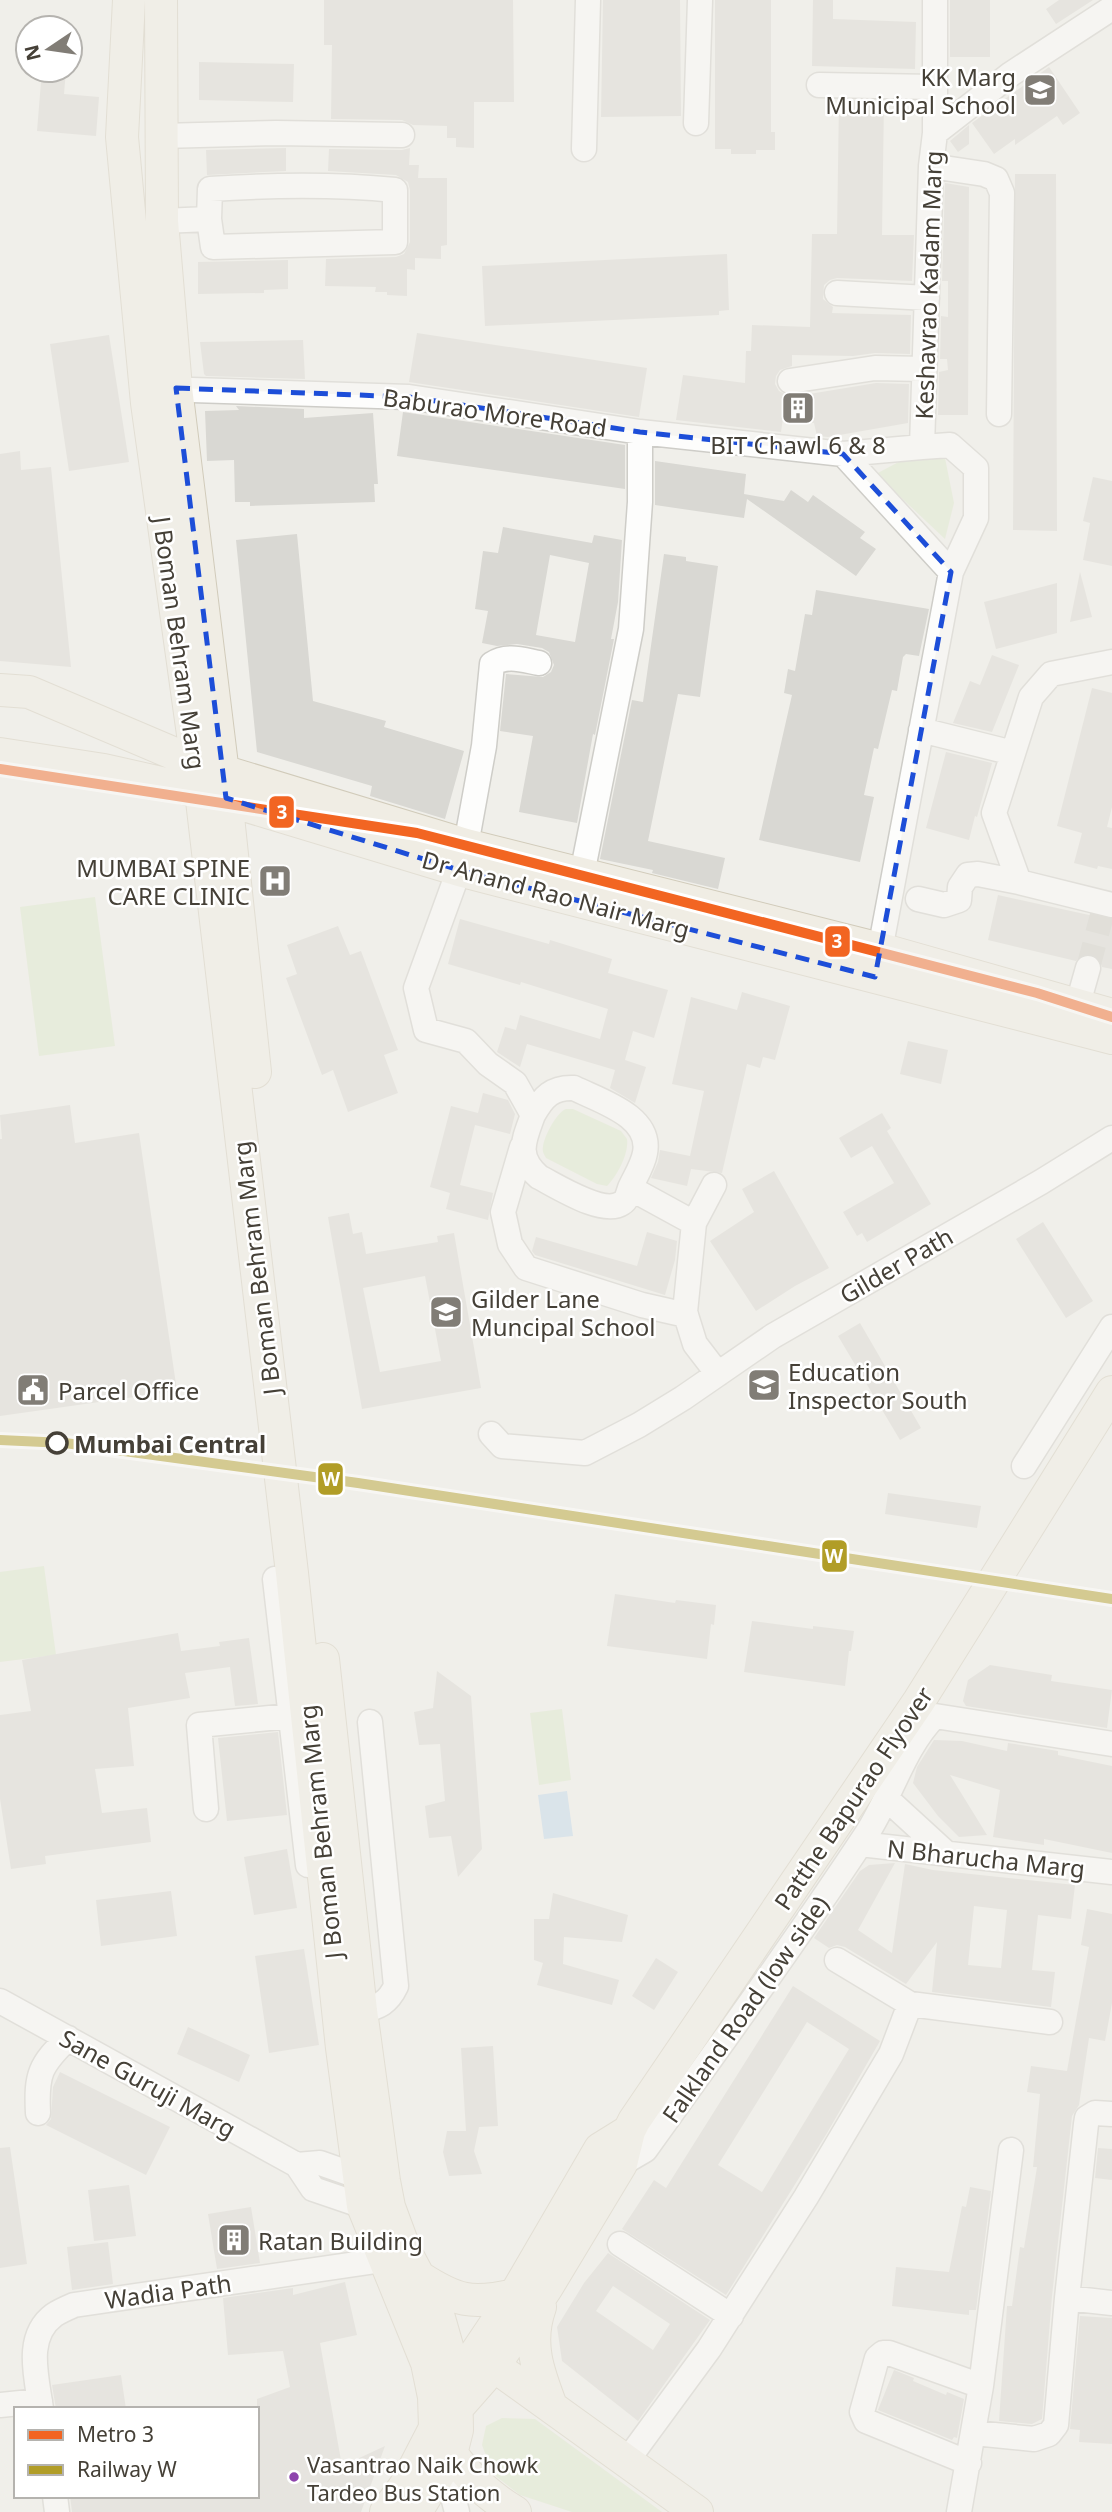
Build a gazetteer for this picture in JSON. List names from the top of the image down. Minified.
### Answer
{"streets":{"main road":["J Boman Behram Marg","Dr Anand Rao Nair Marg","Patthe Bapurao Flyover"],"street":["Keshavrao Kadam Marg","Baburao More Road","Gilder Path","N Bharucha Marg","Falkland Road (low side)","Sane Guruji Marg","Wadia Path"]},"crossings":[["Keshavrao Kadam Marg","Baburao More Road"],["Keshavrao Kadam Marg","Dr Anand Rao Nair Marg"],["Baburao More Road","J Boman Behram Marg"],["J Boman Behram Marg","Dr Anand Rao Nair Marg"],["J Boman Behram Marg","Sane Guruji Marg"],["J Boman Behram Marg","Wadia Path"],["N Bharucha Marg","Falkland Road (low side)"]],"places":{"school or university":["KK Marg Municipal School","Gilder Lane Muncipal School","Education Inspector South"],"building":["BIT Chawl 6 & 8","Ratan Building"],"hospital":["MUMBAI SPINE CARE CLINIC"],"public building":["Parcel Office"],"other":["Mumbai Central","Vasantrao Naik Chowk Tardeo Bus Station"]},"lines":["metro line 3","rail line W"],"legend":["Metro 3","Railway W"],"north":"left"}
